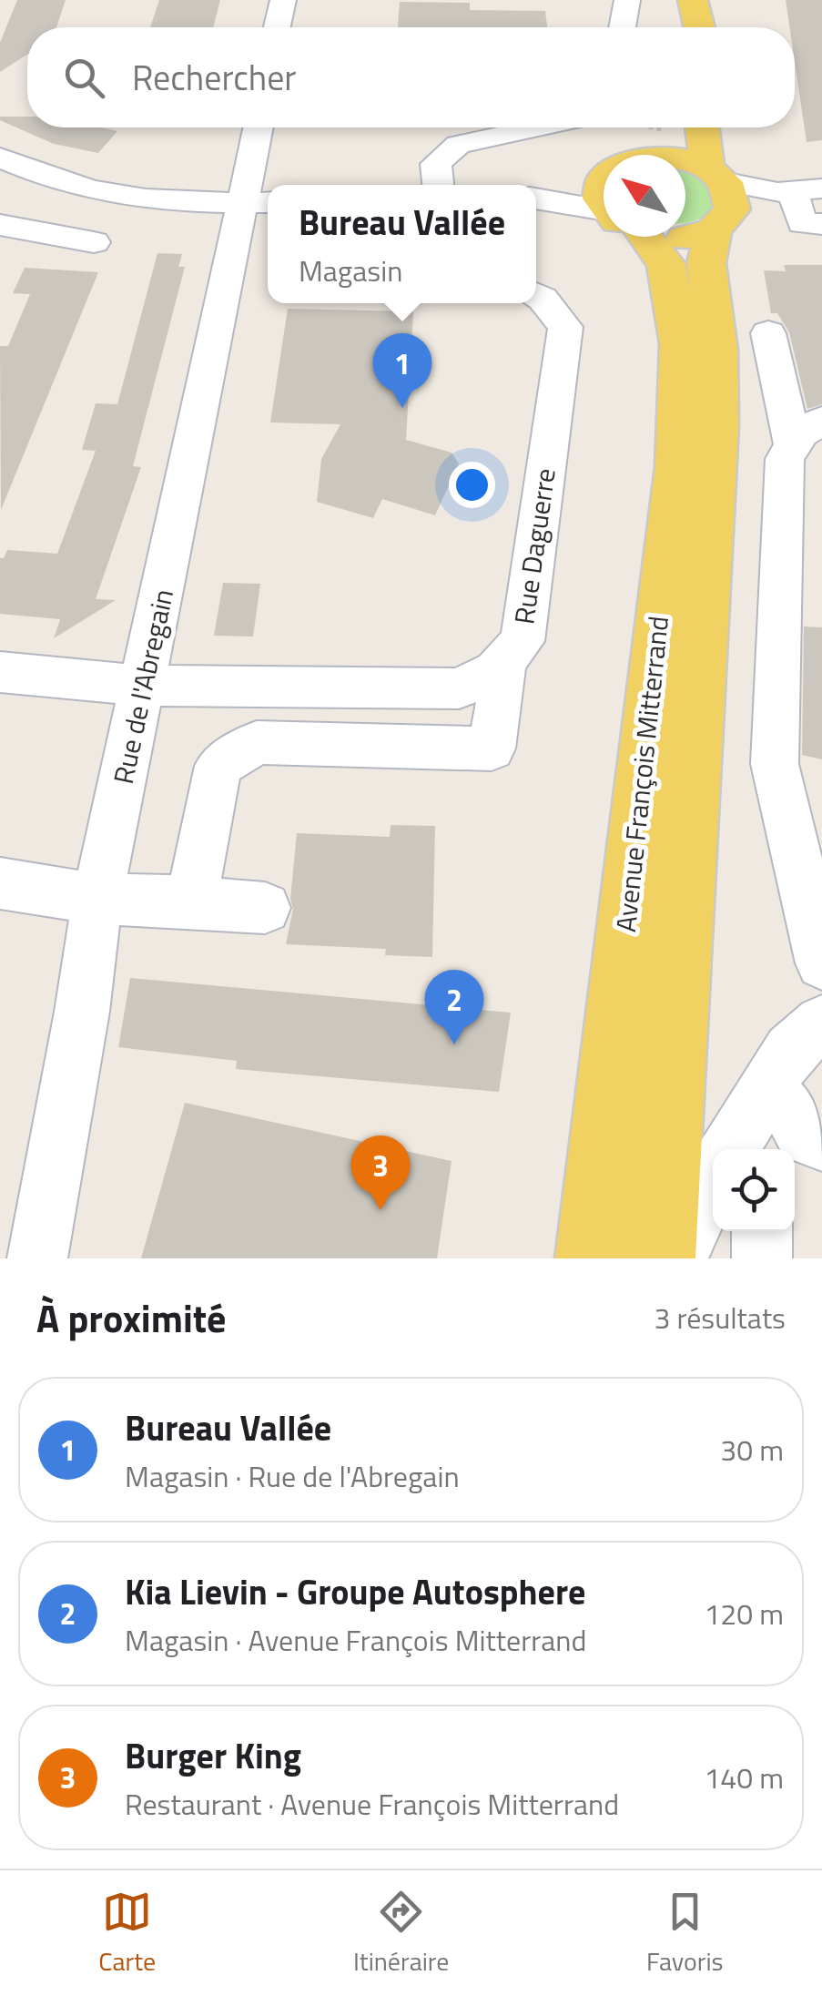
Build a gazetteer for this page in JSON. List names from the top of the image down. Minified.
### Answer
{"streets":{"main road":["Avenue François Mitterrand"],"street":["Rue Daguerre","Rue de l'Abregain"]},"crossings":[["Rue Daguerre","Rue de l'Abregain"]],"north":"top left","page":{"search":"Rechercher","popup":["Bureau Vallée","Magasin"],"pins":["1","2","3"],"heading":["À proximité","3 résultats"],"list":[{"mark":"1","name":"Bureau Vallée","note":"Magasin · Rue de l'Abregain","value":"30 m"},{"mark":"2","name":"Kia Lievin - Groupe Autosphere","note":"Magasin · Avenue François Mitterrand","value":"120 m"},{"mark":"3","name":"Burger King","note":"Restaurant · Avenue François Mitterrand","value":"140 m"}],"nav":["Carte","Itinéraire","Favoris"]}}
